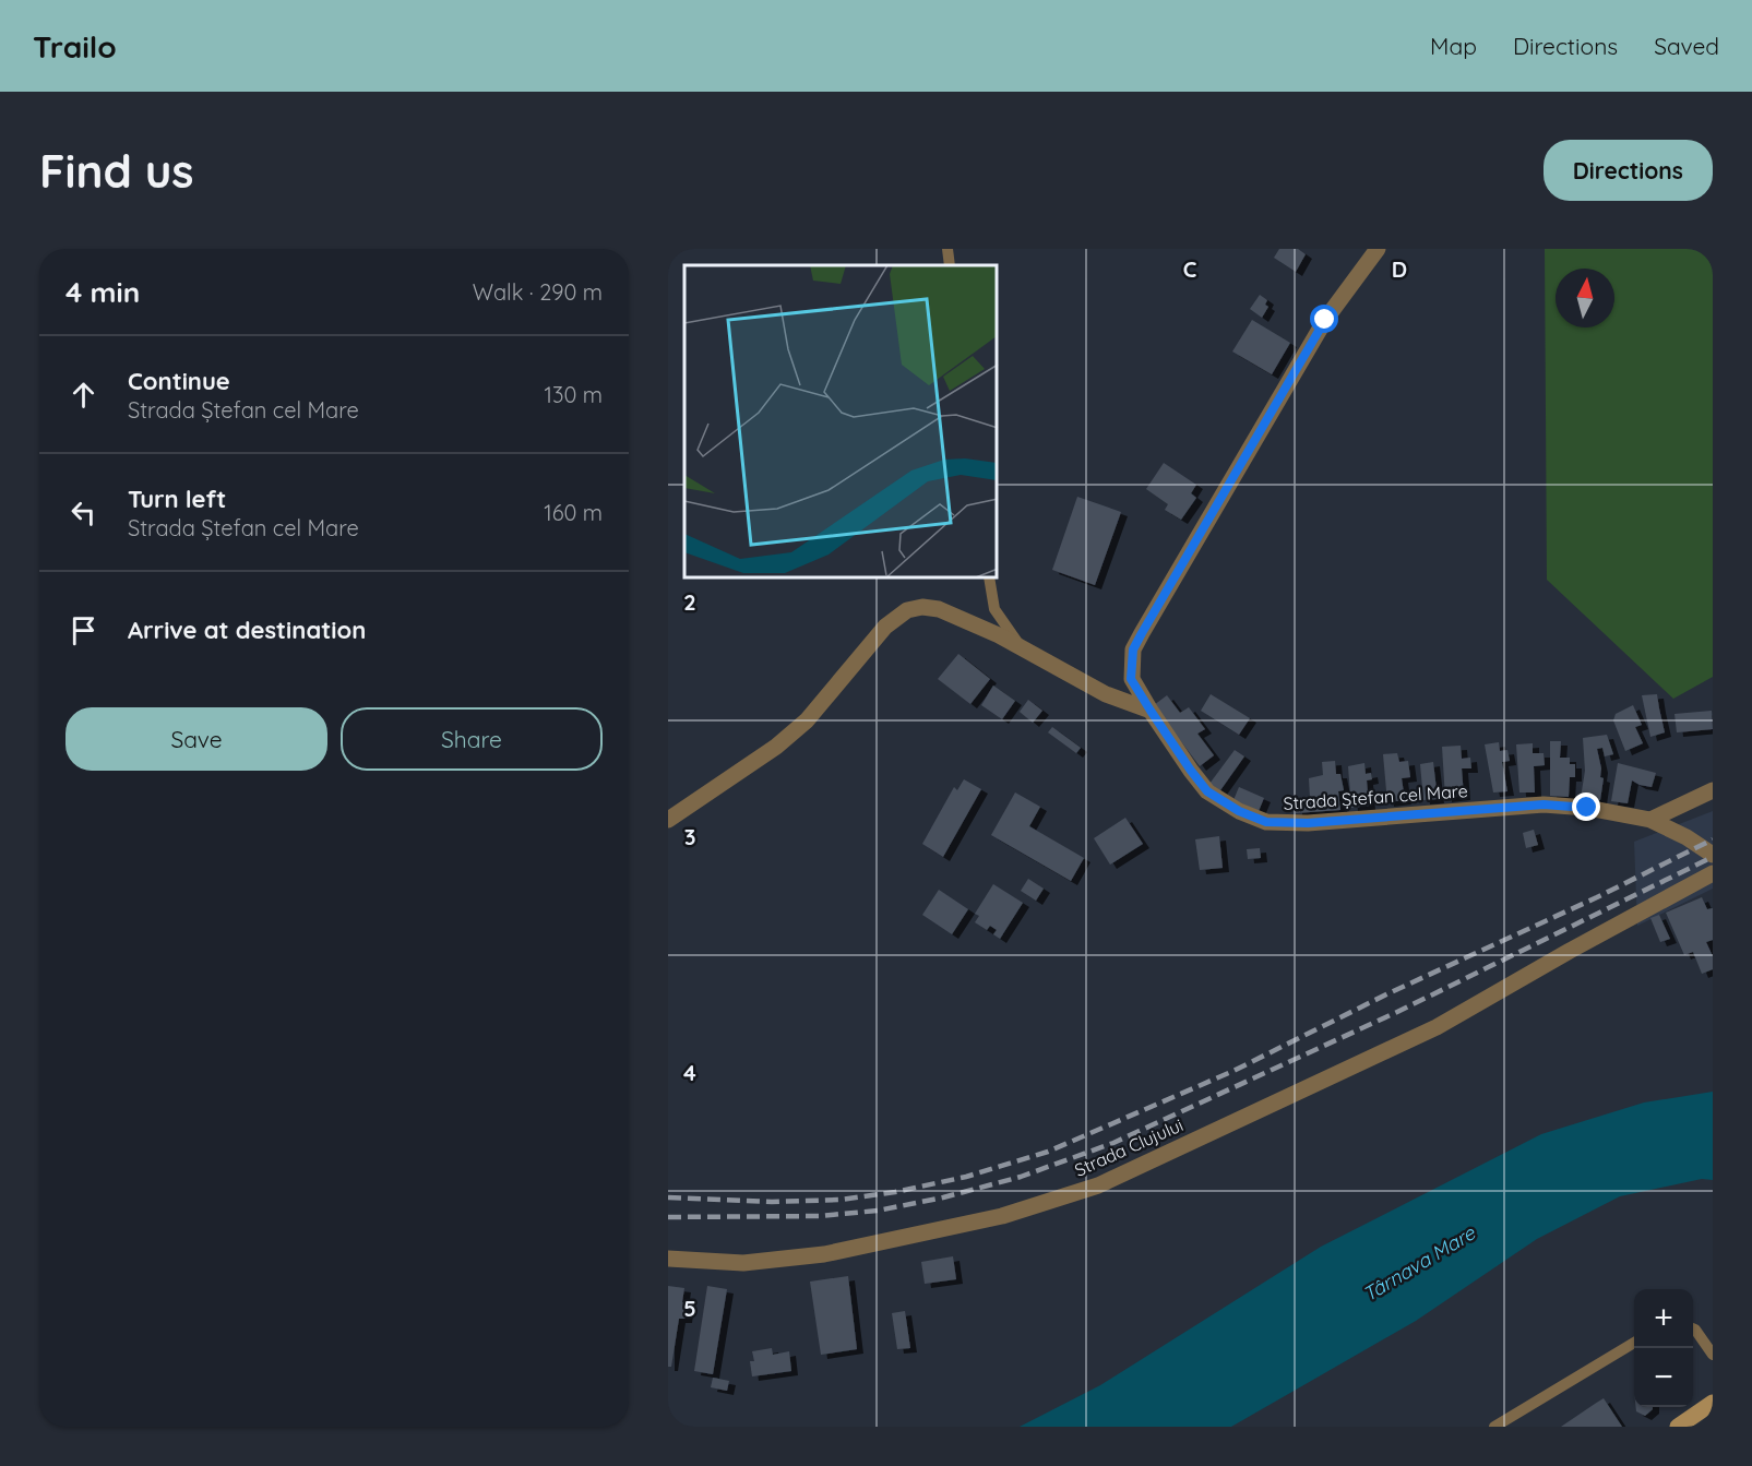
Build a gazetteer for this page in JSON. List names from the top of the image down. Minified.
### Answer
{"streets":{"street":["Strada Ștefan cel Mare","Strada Clujului"]},"water":["Târnava Mare"],"north":"top","page":{"header":"Trailo","nav":["Map","Directions","Saved"],"buttons":["Directions",["Save","Share"]],"title":"Find us","heading":["4 min","Walk · 290 m"],"list":[["Continue","Strada Ștefan cel Mare","130 m"],["Turn left","Strada Ștefan cel Mare","160 m"],"Arrive at destination"],"map_buttons":["+","−"]},"grid":{"columns":["C","D"],"rows":["2","3","4","5"]}}
